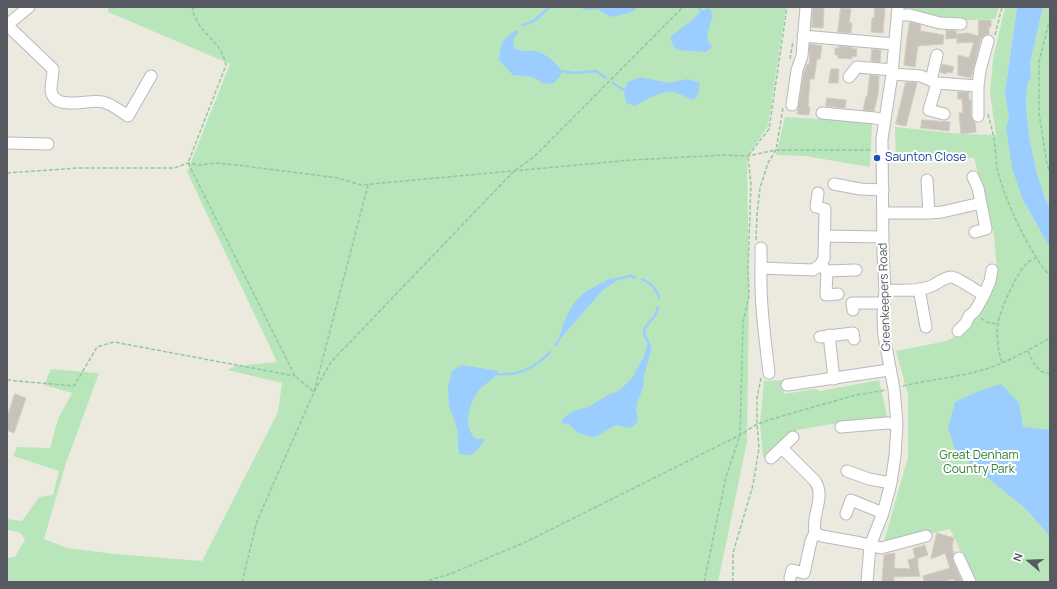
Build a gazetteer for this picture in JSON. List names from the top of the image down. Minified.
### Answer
{"streets":{"street":["Greenkeepers Road"]},"parks":["Great Denham Country Park"],"places":["Saunton Close"],"north":"left"}
